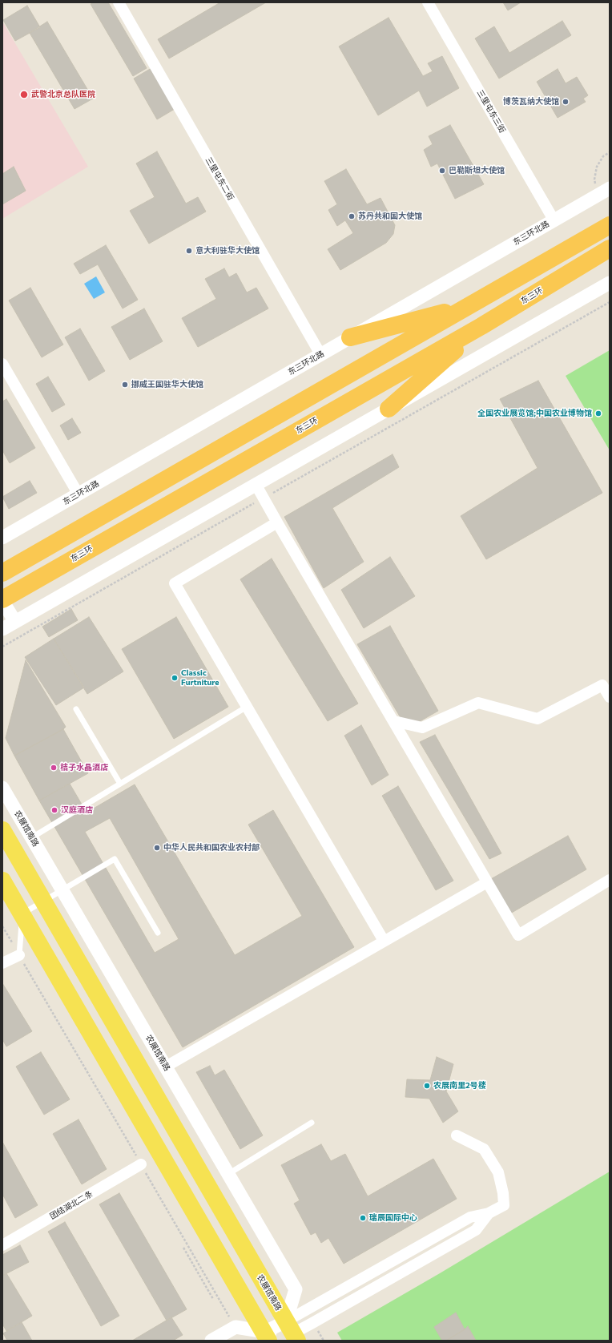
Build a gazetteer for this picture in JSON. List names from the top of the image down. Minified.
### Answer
{"streets":{"highway":["东三环"],"main road":["农展馆南路"],"street":["三里屯东三街","三里屯东二街","东三环北路","团结湖北二条"]},"crossings":[["三里屯东三街","东三环北路"],["三里屯东二街","东三环北路"]],"places":["武警北京总队医院","博茨瓦纳大使馆","巴勒斯坦大使馆","苏丹共和国大使馆","意大利驻华大使馆","挪威王国驻华大使馆","全国农业展览馆;中国农业博物馆","Classic Furtniture","桔子水晶酒店","汉庭酒店","中华人民共和国农业农村部","农展南里2号楼","瑞辰国际中心"]}
